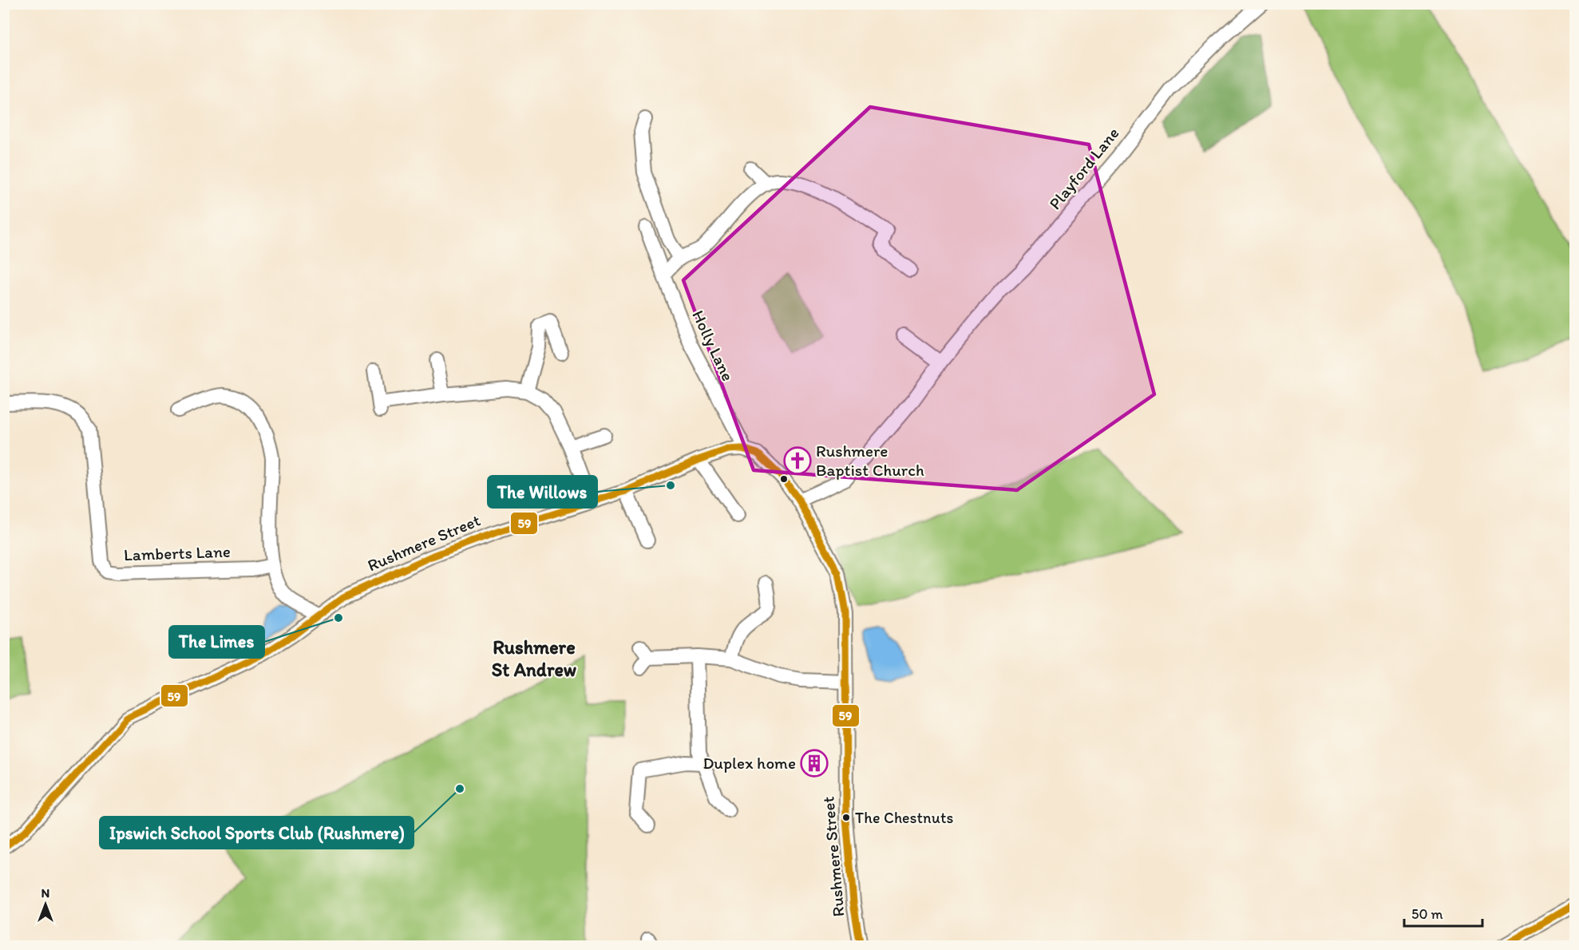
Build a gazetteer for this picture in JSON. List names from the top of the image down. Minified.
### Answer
{"streets":{"street":["Playford Lane","Holly Lane","Rushmere Street","Lamberts Lane"]},"crossings":[["Playford Lane","Rushmere Street"],["Holly Lane","Rushmere Street"]],"districts":["Rushmere St Andrew"],"places":{"church":["Rushmere Baptist Church"],"other":["The Willows","The Limes","Ipswich School Sports Club (Rushmere)","The Chestnuts"],"building":["Duplex home"]},"lines":["transit line 59"],"scale_bar":"50 m","north":"top"}
